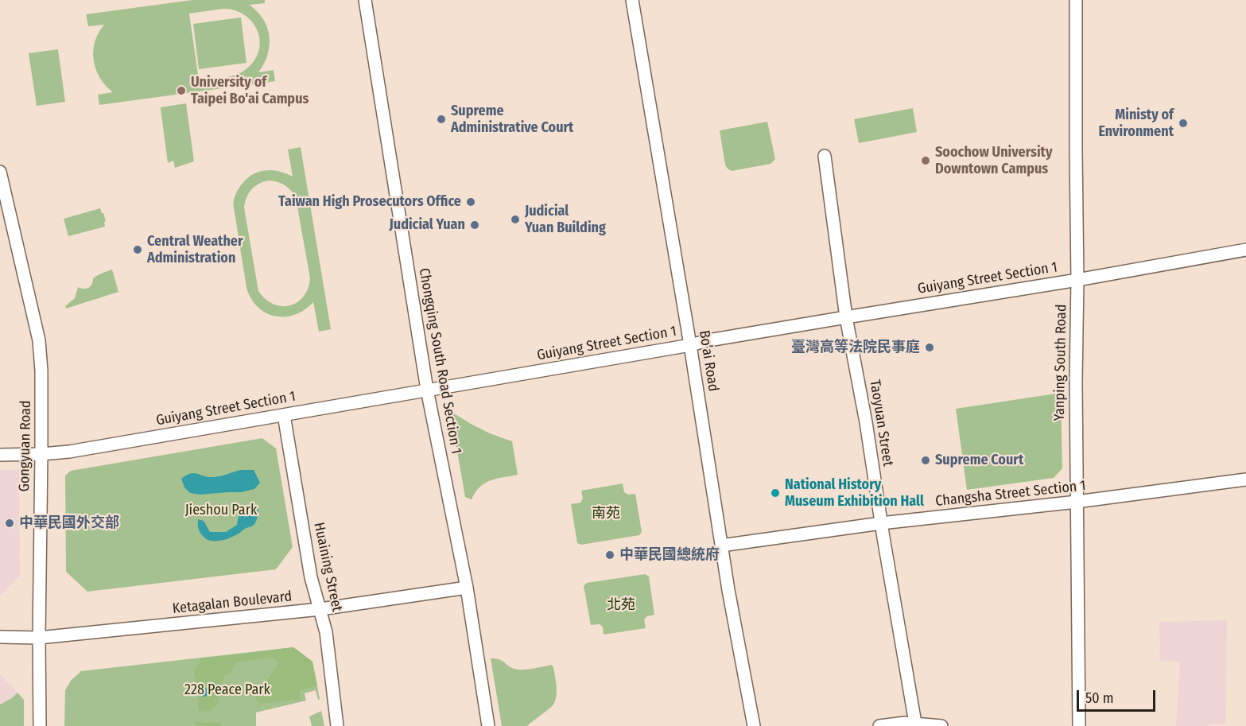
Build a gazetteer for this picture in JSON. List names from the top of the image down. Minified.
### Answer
{"streets":{"street":["Guiyang Street Section 1","Chongqing South Road Section 1","Bo’ai Road","Yanping South Road","Taoyuan Street","Gongyuan Road","Changsha Street Section 1","Huaining Street","Ketagalan Boulevard"]},"crossings":[["Guiyang Street Section 1","Chongqing South Road Section 1"],["Guiyang Street Section 1","Bo’ai Road"],["Guiyang Street Section 1","Yanping South Road"],["Guiyang Street Section 1","Taoyuan Street"],["Guiyang Street Section 1","Gongyuan Road"],["Guiyang Street Section 1","Huaining Street"],["Chongqing South Road Section 1","Ketagalan Boulevard"],["Bo’ai Road","Changsha Street Section 1"],["Yanping South Road","Changsha Street Section 1"],["Taoyuan Street","Changsha Street Section 1"],["Gongyuan Road","Ketagalan Boulevard"],["Huaining Street","Ketagalan Boulevard"]],"parks":["Jieshou Park","南苑","北苑","228 Peace Park"],"places":["University of Taipei Bo'ai Campus","Supreme Administrative Court","Ministy of Environment","Soochow University Downtown Campus","Taiwan High Prosecutors Office","Judicial Yuan Building","Judicial Yuan","Central Weather Administration","臺灣高等法院民事庭","Supreme Court","National History Museum Exhibition Hall","中華民國外交部","中華民國總統府"],"scale_bar":"50 m"}
